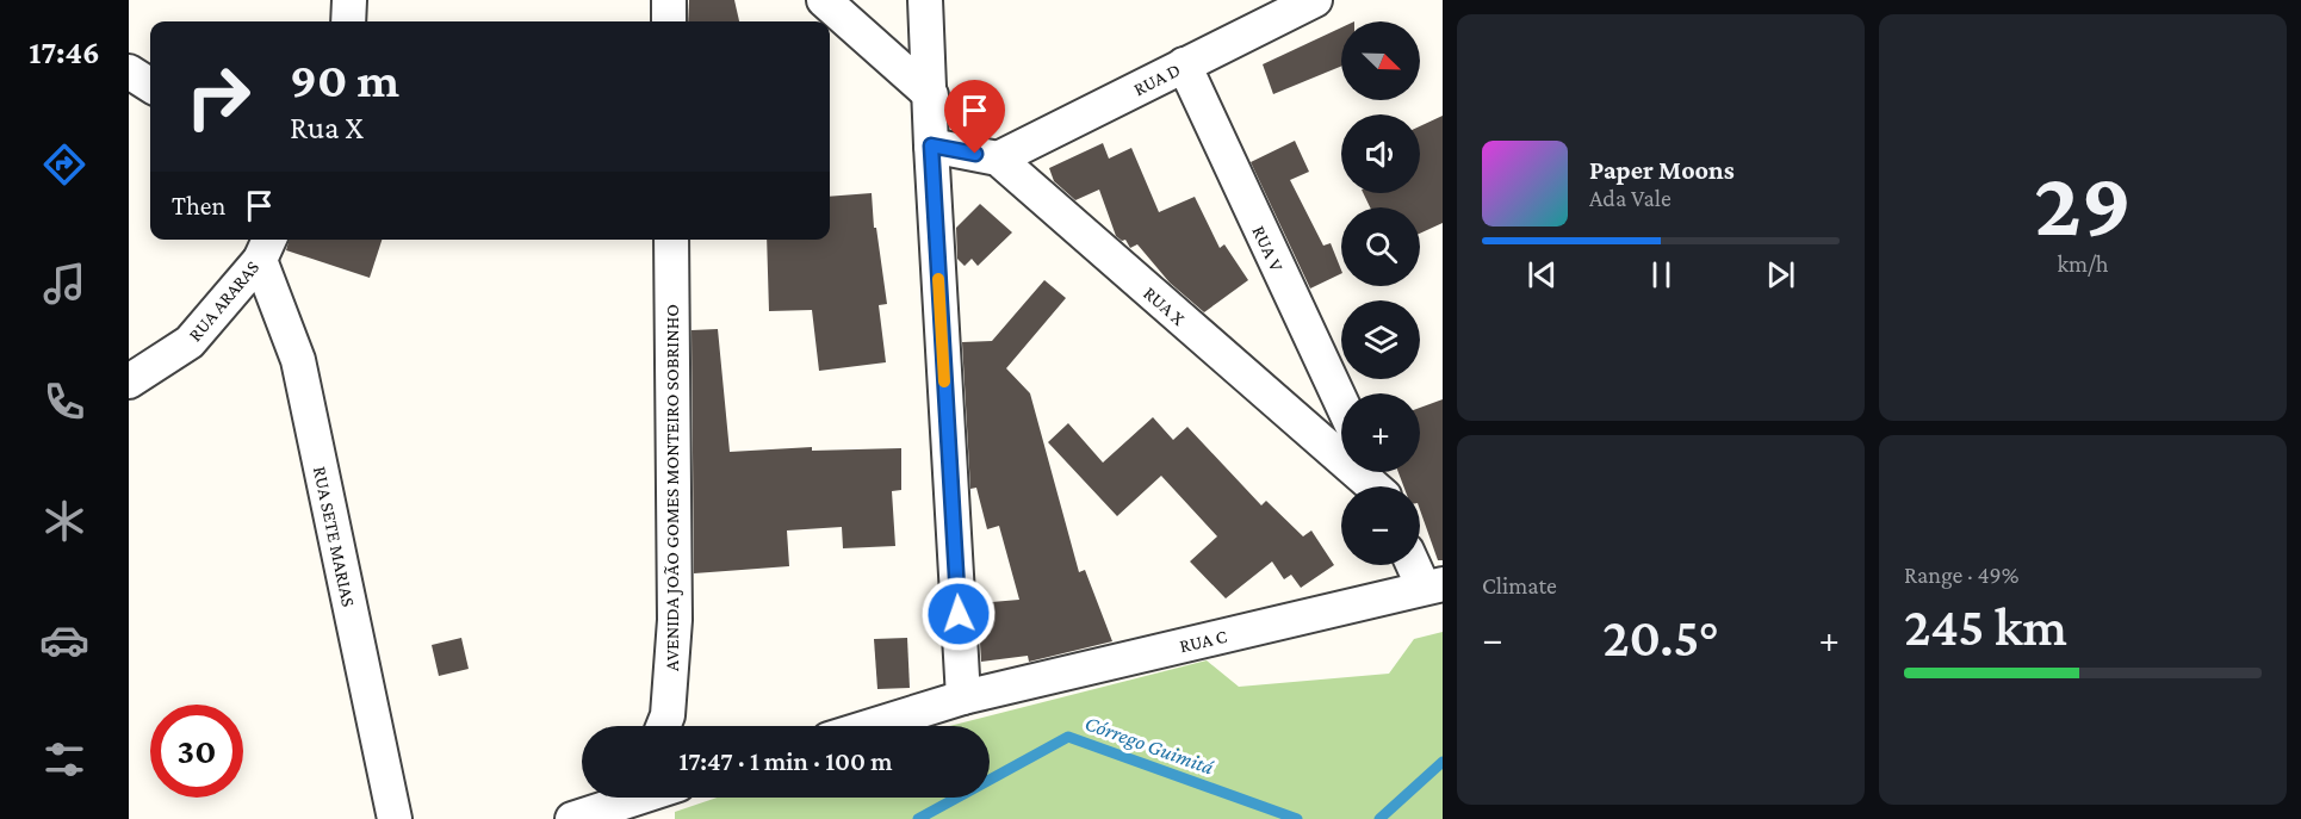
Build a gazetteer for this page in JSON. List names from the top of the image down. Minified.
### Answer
{"streets":{"street":["RUA D","RUA V","RUA ARARAS","RUA X","AVENIDA JOÃO GOMES MONTEIRO SOBRINHO","RUA SETE MARIAS","RUA C"]},"crossings":[["RUA D","RUA V"],["RUA D","RUA X"],["RUA ARARAS","RUA SETE MARIAS"]],"water":["Córrego Guimitá"],"north":"bottom right","page":{"tabs":"17:46","tile":[["29","km/h"],"Climate",["Range · 49%","245 km"]],"map_buttons":["+","−"],"turn":["90 m","Rua X"],"song":["Paper Moons","Ada Vale"],"then":"Then","heat":["−","20.5°","+"],"limit":"30","trip":"17:47 · 1 min · 100 m"}}
